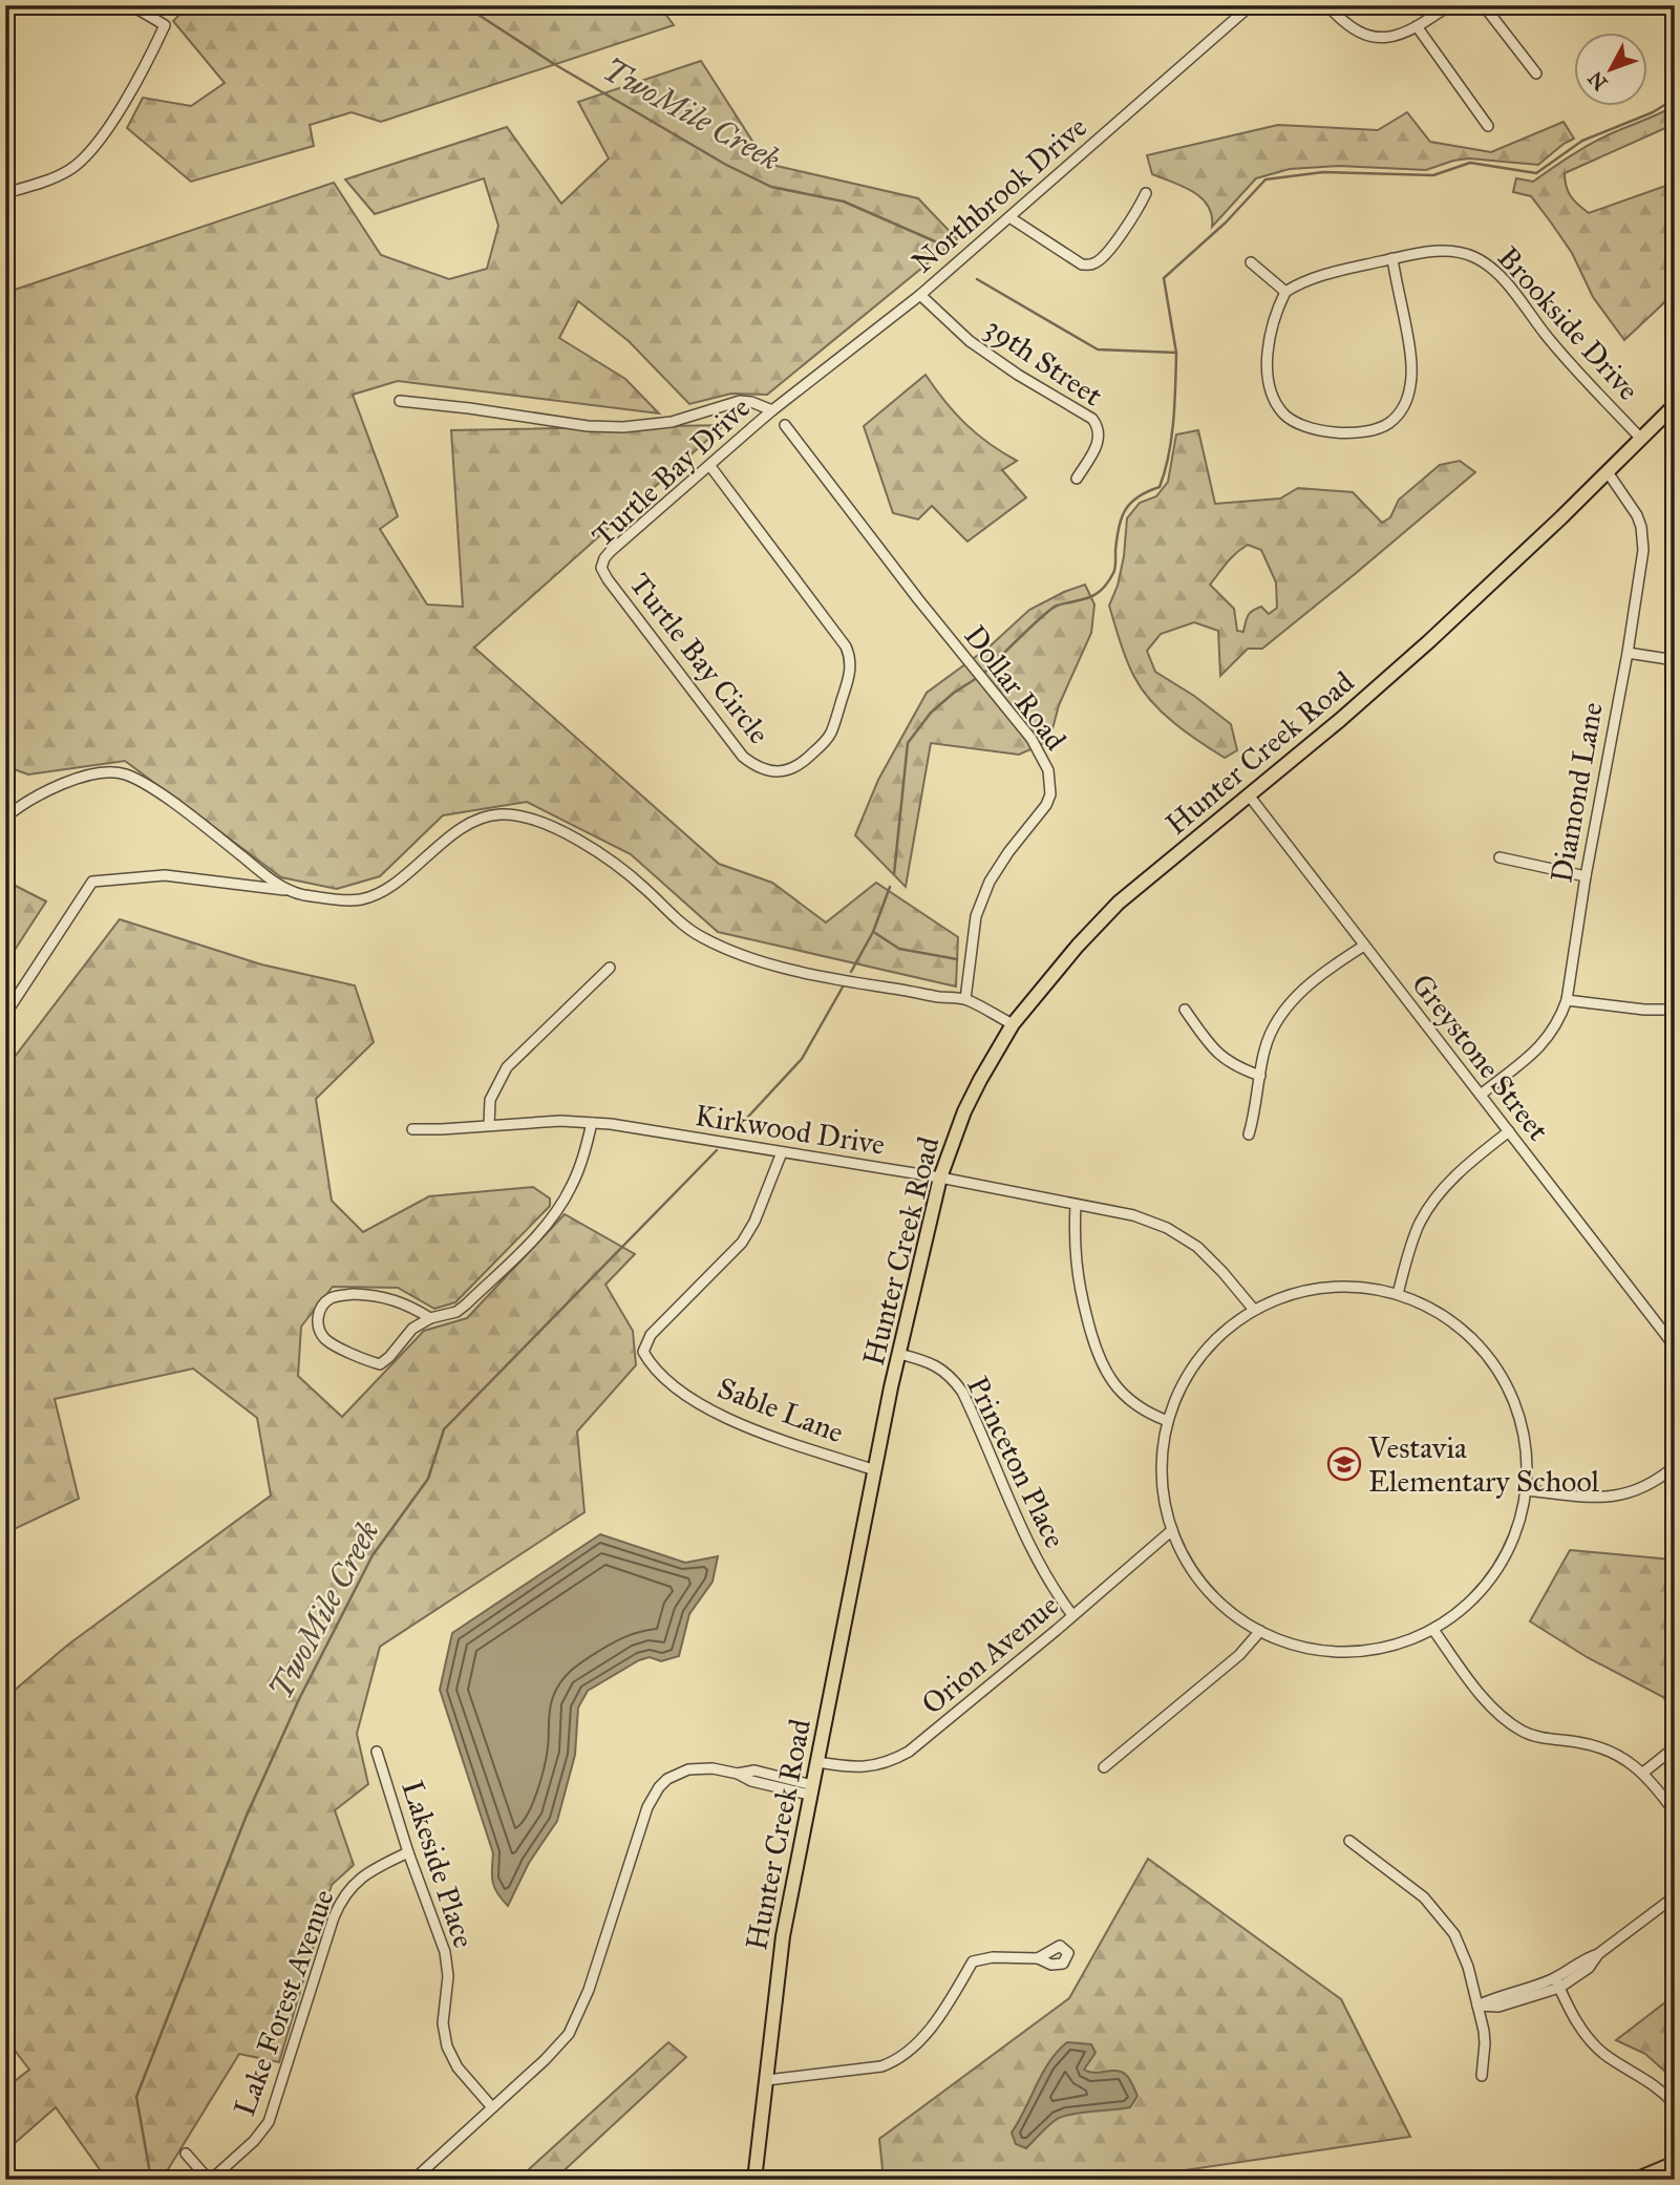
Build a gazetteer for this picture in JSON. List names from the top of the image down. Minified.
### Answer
{"streets":{"main road":["Hunter Creek Road"],"street":["Northbrook Drive","Brookside Drive","39th Street","Turtle Bay Drive","Turtle Bay Circle","Dollar Road","Diamond Lane","Greystone Street","Kirkwood Drive","Sable Lane","Princeton Place","Orion Avenue","Lakeside Place","Lake Forest Avenue"]},"crossings":[["Northbrook Drive","39th Street"],["Northbrook Drive","Turtle Bay Drive"],["Brookside Drive","Hunter Creek Road"],["Turtle Bay Drive","Turtle Bay Circle"],["Hunter Creek Road","Diamond Lane"],["Hunter Creek Road","Greystone Street"],["Hunter Creek Road","Kirkwood Drive"],["Hunter Creek Road","Sable Lane"],["Hunter Creek Road","Princeton Place"],["Hunter Creek Road","Orion Avenue"],["Diamond Lane","Greystone Street"],["Kirkwood Drive","Sable Lane"],["Princeton Place","Orion Avenue"],["Lakeside Place","Lake Forest Avenue"]],"water":["TwoMile Creek"],"places":{"school or university":["Vestavia Elementary School"]},"north":"bottom left"}
